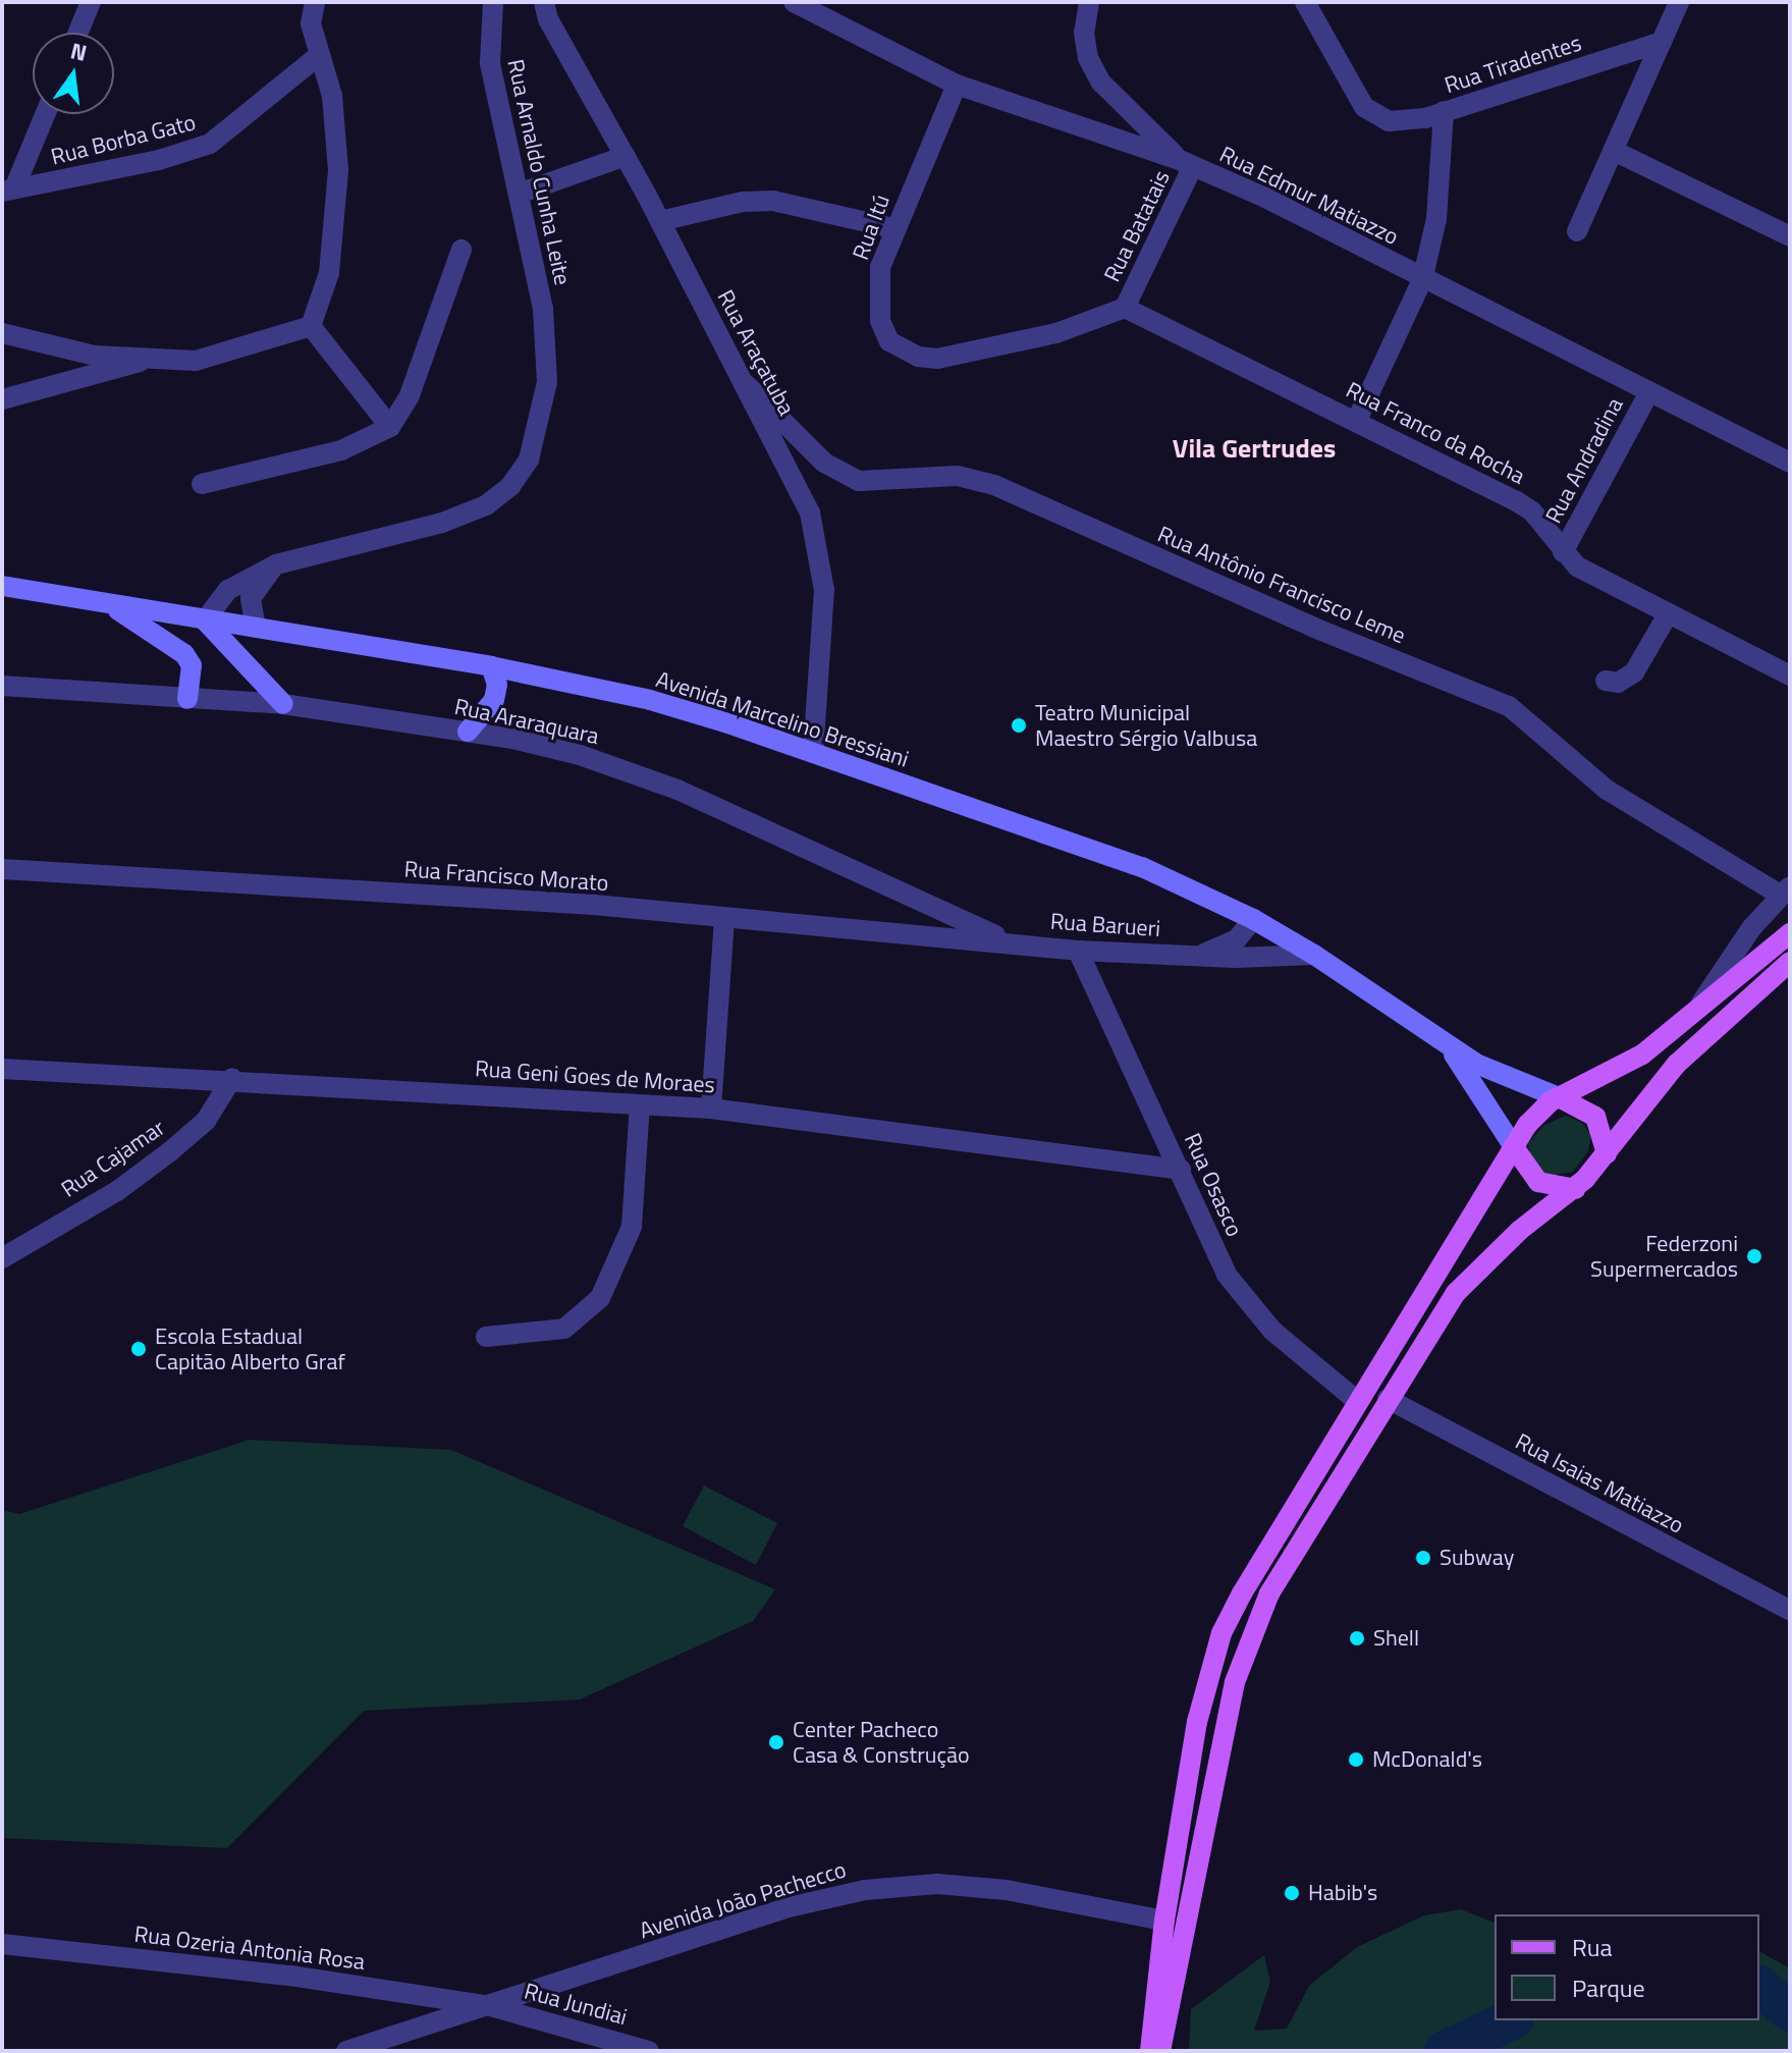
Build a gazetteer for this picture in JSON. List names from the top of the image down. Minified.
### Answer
{"streets":{"street":["Rua Tiradentes","Rua Borba Gato","Rua Arnaldo Cunha Leite","Rua Edmur Matiazzo","Rua Batatais","Rua Itú","Rua Araçatuba","Rua Franco da Rocha","Rua Andradina","Rua Antônio Francisco Leme","Avenida Marcelino Bressiani","Rua Araraquara","Rua Francisco Morato","Rua Barueri","Rua Geni Goes de Moraes","Rua Cajamar","Rua Osasco","Rua Isaias Matiazzo","Avenida João Pachecco","Rua Ozeria Antonia Rosa","Rua Jundiai"]},"crossings":[["Rua Arnaldo Cunha Leite","Avenida Marcelino Bressiani"],["Rua Edmur Matiazzo","Rua Batatais"],["Rua Edmur Matiazzo","Rua Itú"],["Rua Edmur Matiazzo","Rua Andradina"],["Rua Batatais","Rua Itú"],["Rua Batatais","Rua Franco da Rocha"],["Rua Itú","Rua Franco da Rocha"],["Rua Araçatuba","Rua Antônio Francisco Leme"],["Rua Araçatuba","Avenida Marcelino Bressiani"],["Rua Franco da Rocha","Rua Andradina"],["Avenida Marcelino Bressiani","Rua Barueri"],["Rua Araraquara","Rua Francisco Morato"],["Rua Araraquara","Rua Barueri"],["Rua Francisco Morato","Rua Barueri"],["Rua Barueri","Rua Osasco"],["Rua Geni Goes de Moraes","Rua Cajamar"],["Rua Geni Goes de Moraes","Rua Osasco"],["Avenida João Pachecco","Rua Ozeria Antonia Rosa"],["Avenida João Pachecco","Rua Jundiai"],["Rua Ozeria Antonia Rosa","Rua Jundiai"]],"districts":["Vila Gertrudes"],"places":["Teatro Municipal Maestro Sérgio Valbusa","Federzoni Supermercados","Escola Estadual Capitão Alberto Graf","Subway","Shell","Center Pacheco Casa & Construção","McDonald's","Habib's"],"legend":["Rua","Parque"],"north":"top"}
